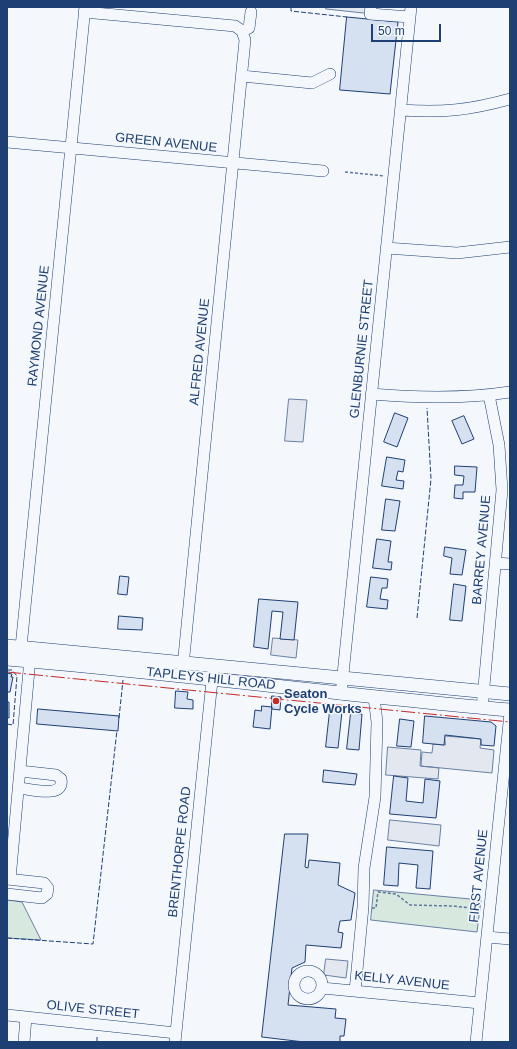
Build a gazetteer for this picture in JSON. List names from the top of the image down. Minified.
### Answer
{"streets":{"main road":["TAPLEYS HILL ROAD"],"street":["GREEN AVENUE","RAYMOND AVENUE","GLENBURNIE STREET","ALFRED AVENUE","BARREY AVENUE","BRENTHORPE ROAD","FIRST AVENUE","KELLY AVENUE","OLIVE STREET"]},"crossings":[["GREEN AVENUE","RAYMOND AVENUE"],["GREEN AVENUE","ALFRED AVENUE"],["RAYMOND AVENUE","TAPLEYS HILL ROAD"],["GLENBURNIE STREET","TAPLEYS HILL ROAD"],["ALFRED AVENUE","TAPLEYS HILL ROAD"],["BARREY AVENUE","TAPLEYS HILL ROAD"],["TAPLEYS HILL ROAD","BRENTHORPE ROAD"],["TAPLEYS HILL ROAD","FIRST AVENUE"],["BRENTHORPE ROAD","OLIVE STREET"],["FIRST AVENUE","KELLY AVENUE"]],"places":["Seaton Cycle Works"],"scale_bar":"50 m"}
